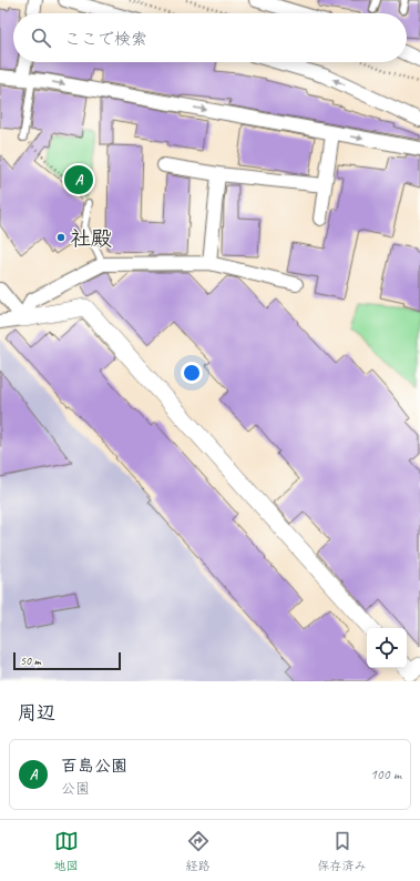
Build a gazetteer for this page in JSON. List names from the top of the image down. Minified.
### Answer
{"places":["社殿"],"scale_bar":"50 m","page":{"search":"ここで検索","pins":"A","scale":"50 m","heading":"周辺","list":[{"mark":"A","name":"百島公園","note":"公園","value":"100 m"}],"nav":["地図","経路","保存済み"]}}
